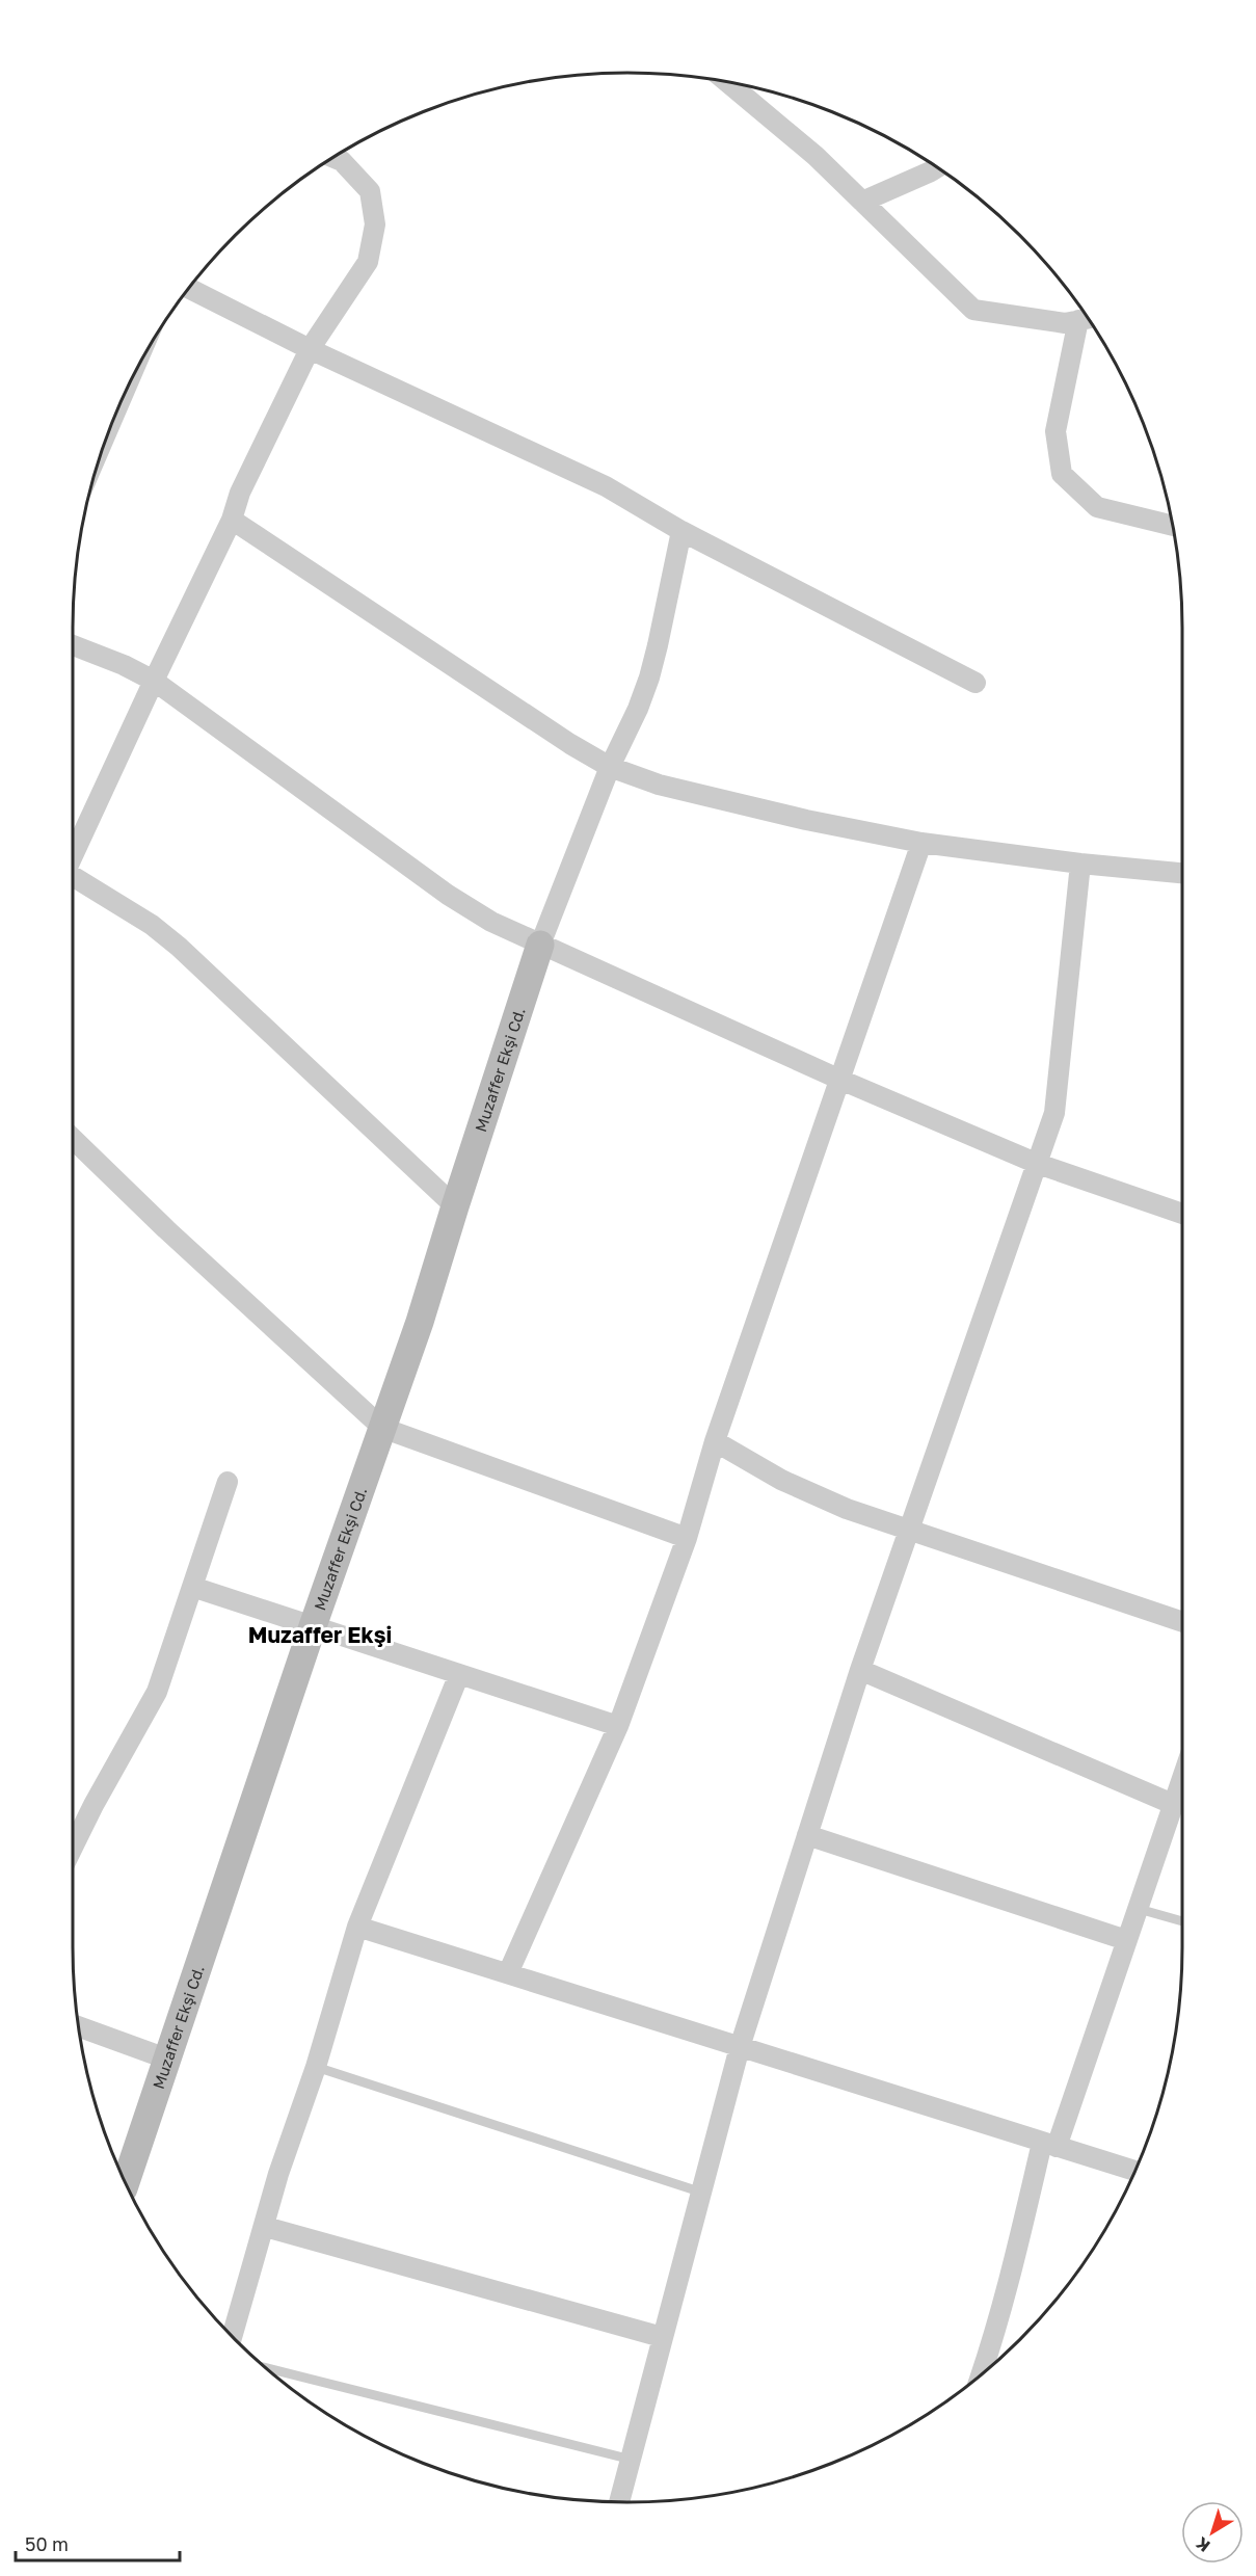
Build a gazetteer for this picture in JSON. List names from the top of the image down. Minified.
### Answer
{"streets":{"street":["Muzaffer Ekşi Cd."]},"districts":["Muzaffer Ekşi"],"scale_bar":"50 m","north":"bottom left"}
